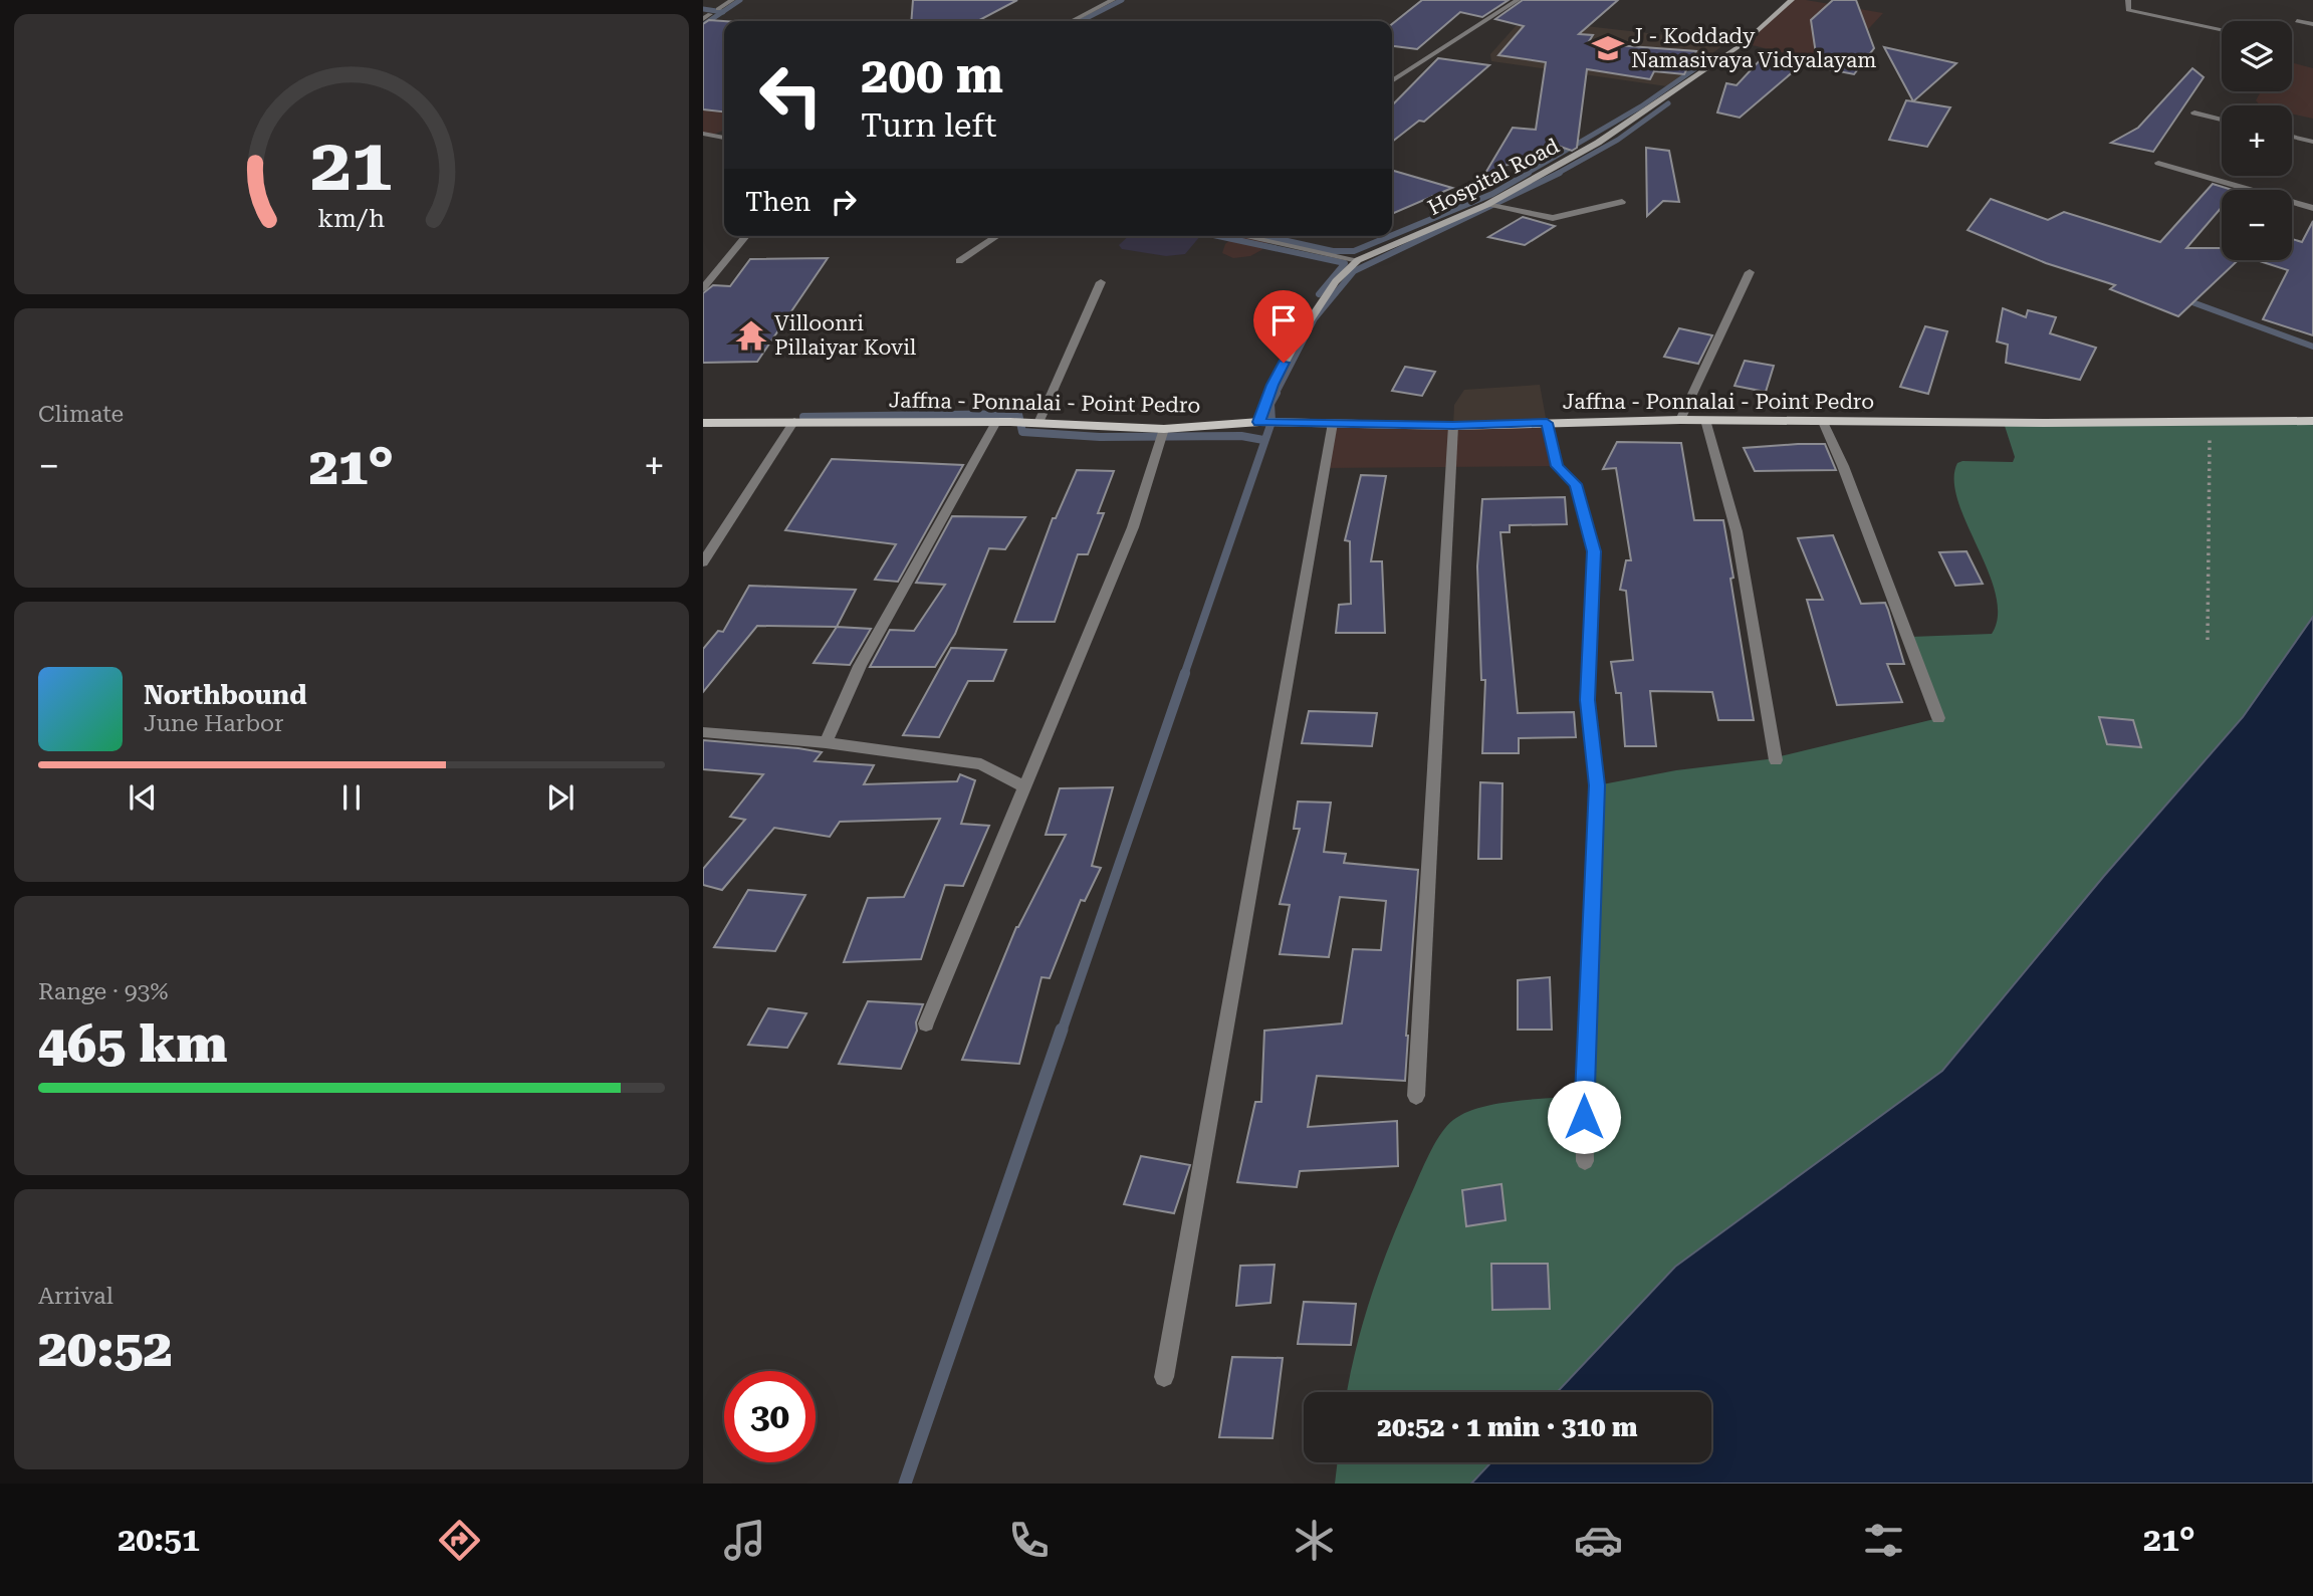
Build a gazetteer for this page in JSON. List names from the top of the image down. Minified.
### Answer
{"streets":{"main road":["Jaffna - Ponnalai - Point Pedro"],"street":["Hospital Road"]},"crossings":[["Hospital Road","Jaffna - Ponnalai - Point Pedro"]],"places":{"school or university":["J - Koddady Namasivaya Vidyalayam"],"temple":["Villoonri Pillaiyar Kovil"]},"page":{"map_buttons":["+","−"],"turn":["200 m","Turn left"],"then":"Then","tile":["Climate",["Range · 93%","465 km"],["Arrival","20:52"]],"heat":["−","21°","+"],"song":["Northbound","June Harbor"],"limit":"30","trip":"20:52 · 1 min · 310 m","tabs":["20:51","21°"],"gauge":["21","km/h"]}}
